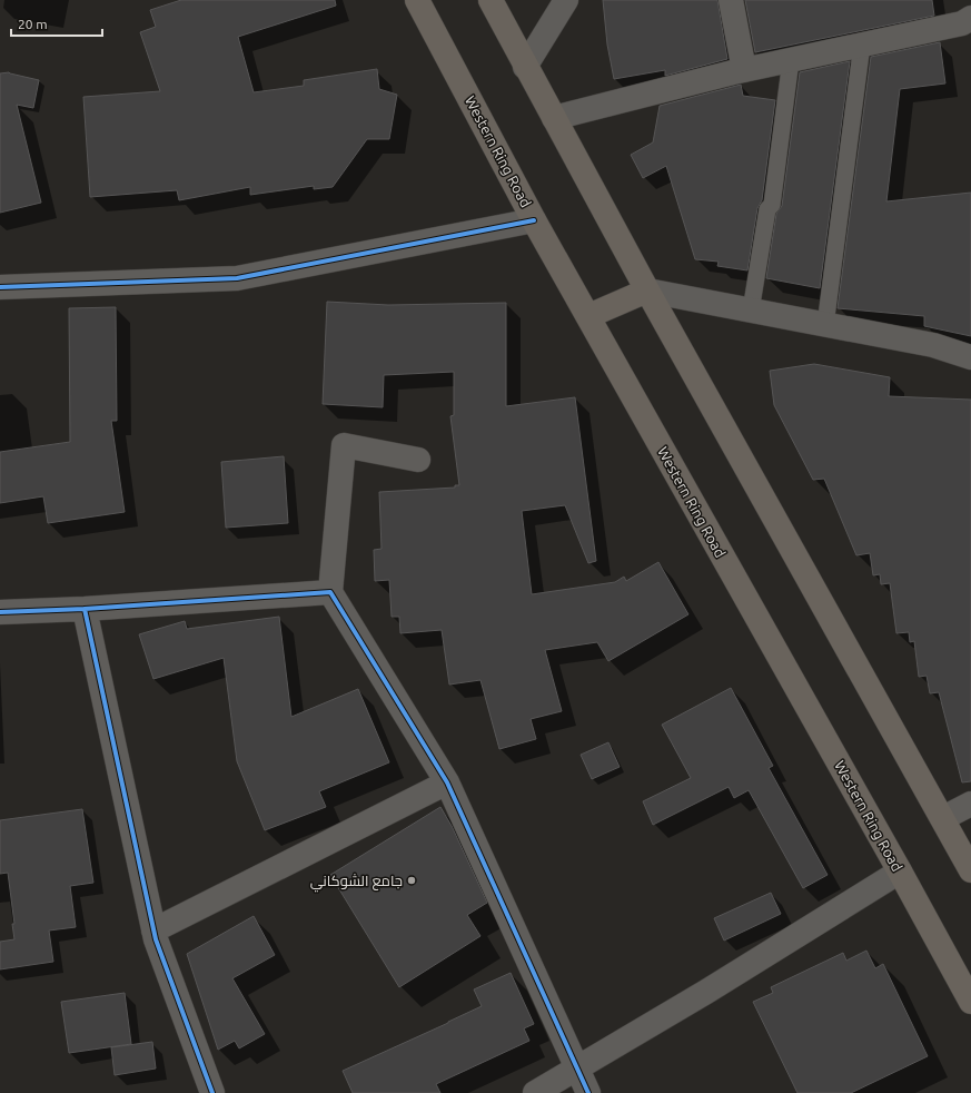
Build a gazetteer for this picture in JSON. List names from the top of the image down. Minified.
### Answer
{"streets":{"main road":["Western Ring Road"]},"places":["جامع الشوكاني"],"scale_bar":"20 m"}
